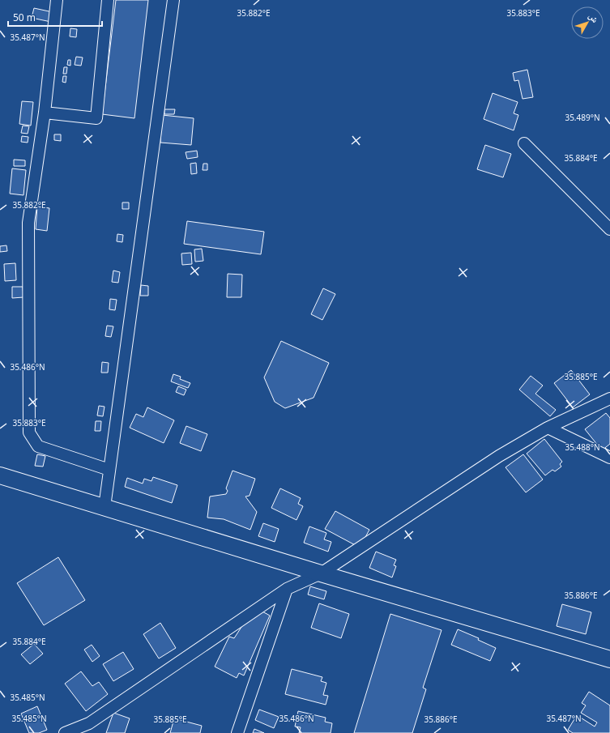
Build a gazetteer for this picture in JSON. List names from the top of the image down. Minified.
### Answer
{"scale_bar":"50 m","north":"top right","coordinates":["35.883°E","35.882°E","35.487°N","35.489°N","35.884°E","35.486°N","35.885°E","35.488°N","35.886°E","35.485°N"]}
